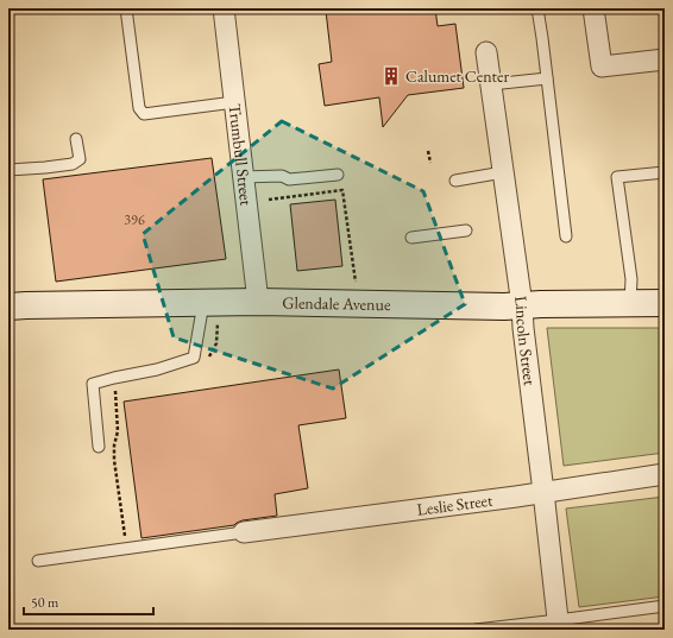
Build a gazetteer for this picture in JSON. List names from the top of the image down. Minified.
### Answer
{"streets":{"street":["Trumbull Street","Glendale Avenue","Lincoln Street","Leslie Street"]},"crossings":[["Trumbull Street","Glendale Avenue"],["Glendale Avenue","Lincoln Street"],["Lincoln Street","Leslie Street"]],"places":{"building":["Calumet Center"]},"house_numbers":["396"],"scale_bar":"50 m"}
